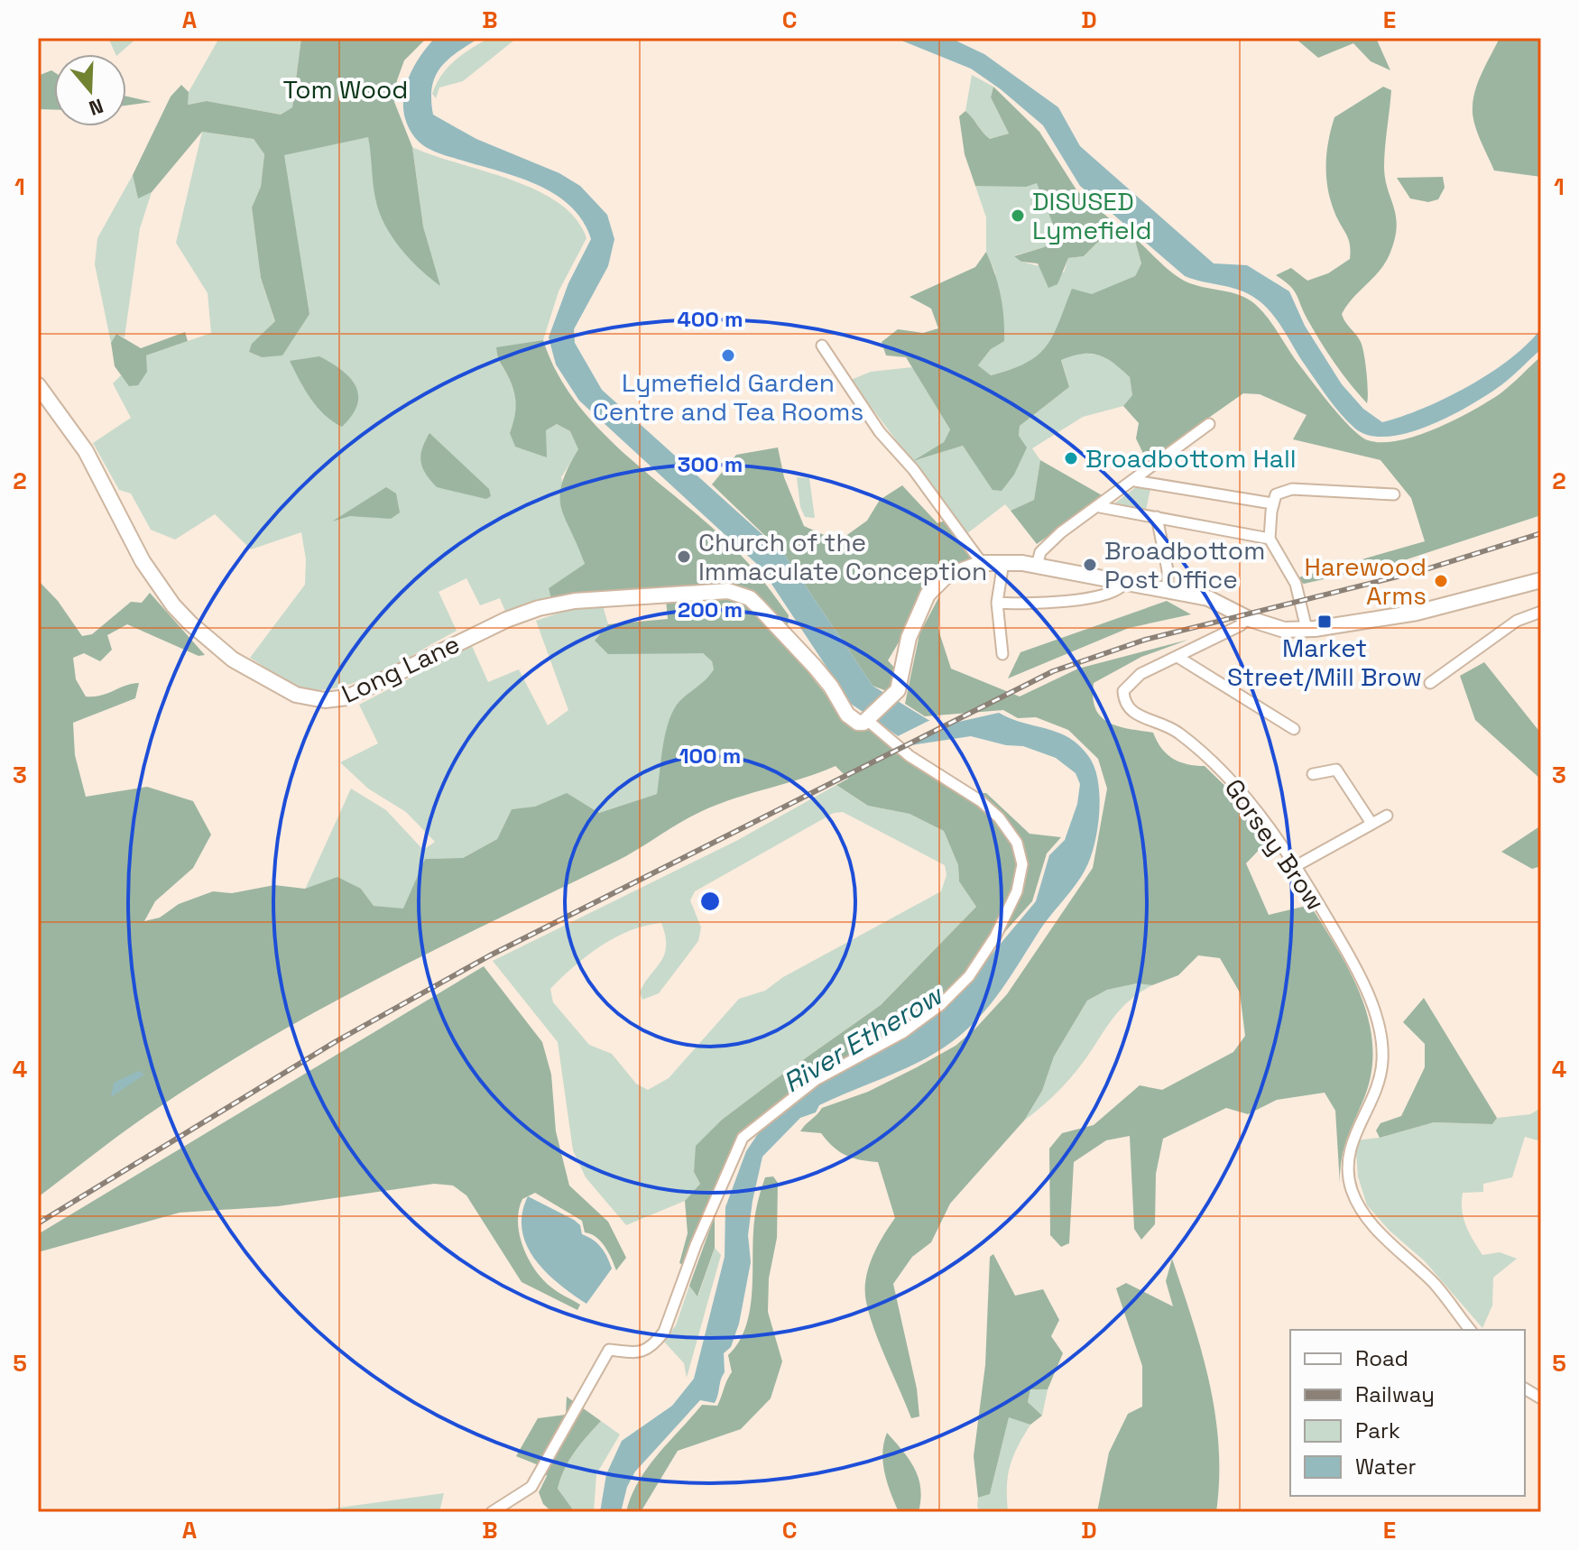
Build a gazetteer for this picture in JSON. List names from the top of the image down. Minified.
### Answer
{"streets":{"street":["Long Lane","Gorsey Brow"]},"water":["River Etherow"],"parks":["Tom Wood"],"places":{"other":["DISUSED Lymefield","Lymefield Garden Centre and Tea Rooms","Broadbottom Hall","Church of the Immaculate Conception","Broadbottom Post Office","Harewood Arms"],"transit":["Market Street/Mill Brow"]},"legend":["Road","Railway","Park","Water"],"north":"bottom","grid":{"columns":["A","B","C","D","E"],"rows":["1","2","3","4","5"]},"rings":["400 m","300 m","200 m","100 m"]}
